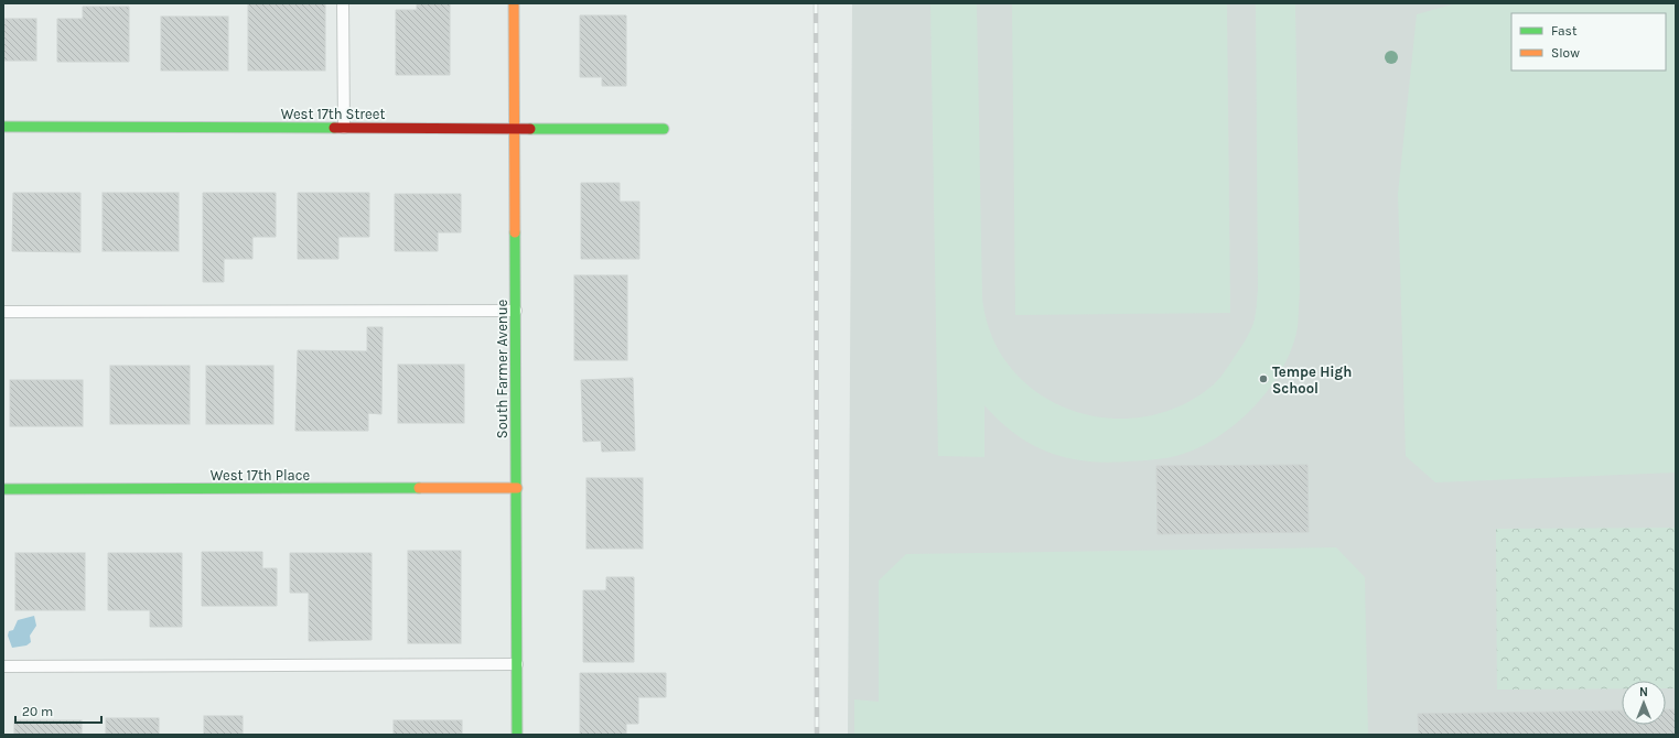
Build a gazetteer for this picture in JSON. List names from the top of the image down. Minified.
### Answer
{"streets":{"street":["West 17th Street","South Farmer Avenue","West 17th Place"]},"crossings":[["West 17th Street","South Farmer Avenue"],["South Farmer Avenue","West 17th Place"]],"places":["Tempe High School"],"legend":["Fast","Slow"],"scale_bar":"20 m","north":"top"}
